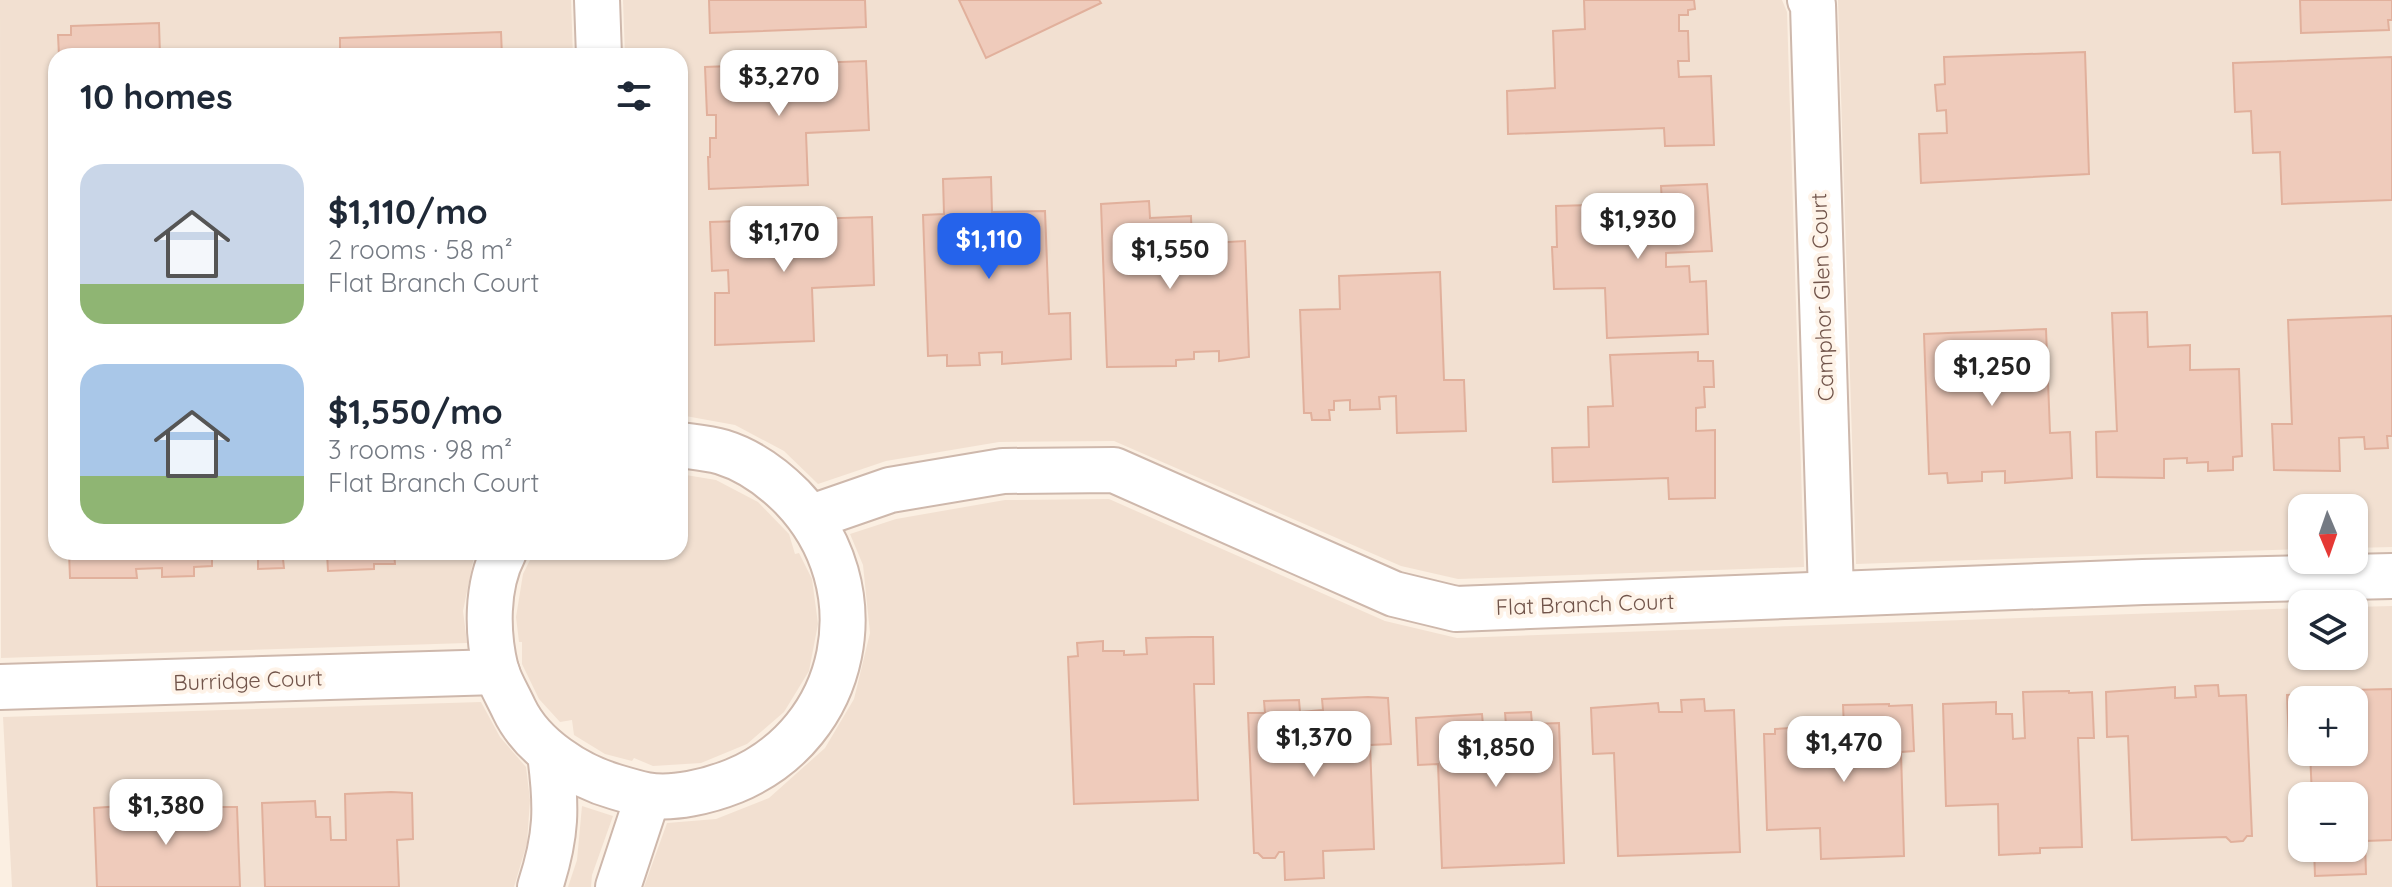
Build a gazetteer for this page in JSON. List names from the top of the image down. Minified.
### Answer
{"streets":{"street":["Camphor Glen Court","Flat Branch Court","Burridge Court"]},"crossings":[["Camphor Glen Court","Flat Branch Court"]],"north":"bottom","page":{"heading":"10 homes","price":["$3,270","$1,930","$1,170","$1,110","$1,550","$1,250","$1,370","$1,470","$1,850","$1,380"],"list":[{"name":"$1,110/mo","note":"2 rooms · 58 m² · Flat Branch Court"},{"name":"$1,550/mo","note":"3 rooms · 98 m² · Flat Branch Court"}],"map_buttons":["+","−"]}}
